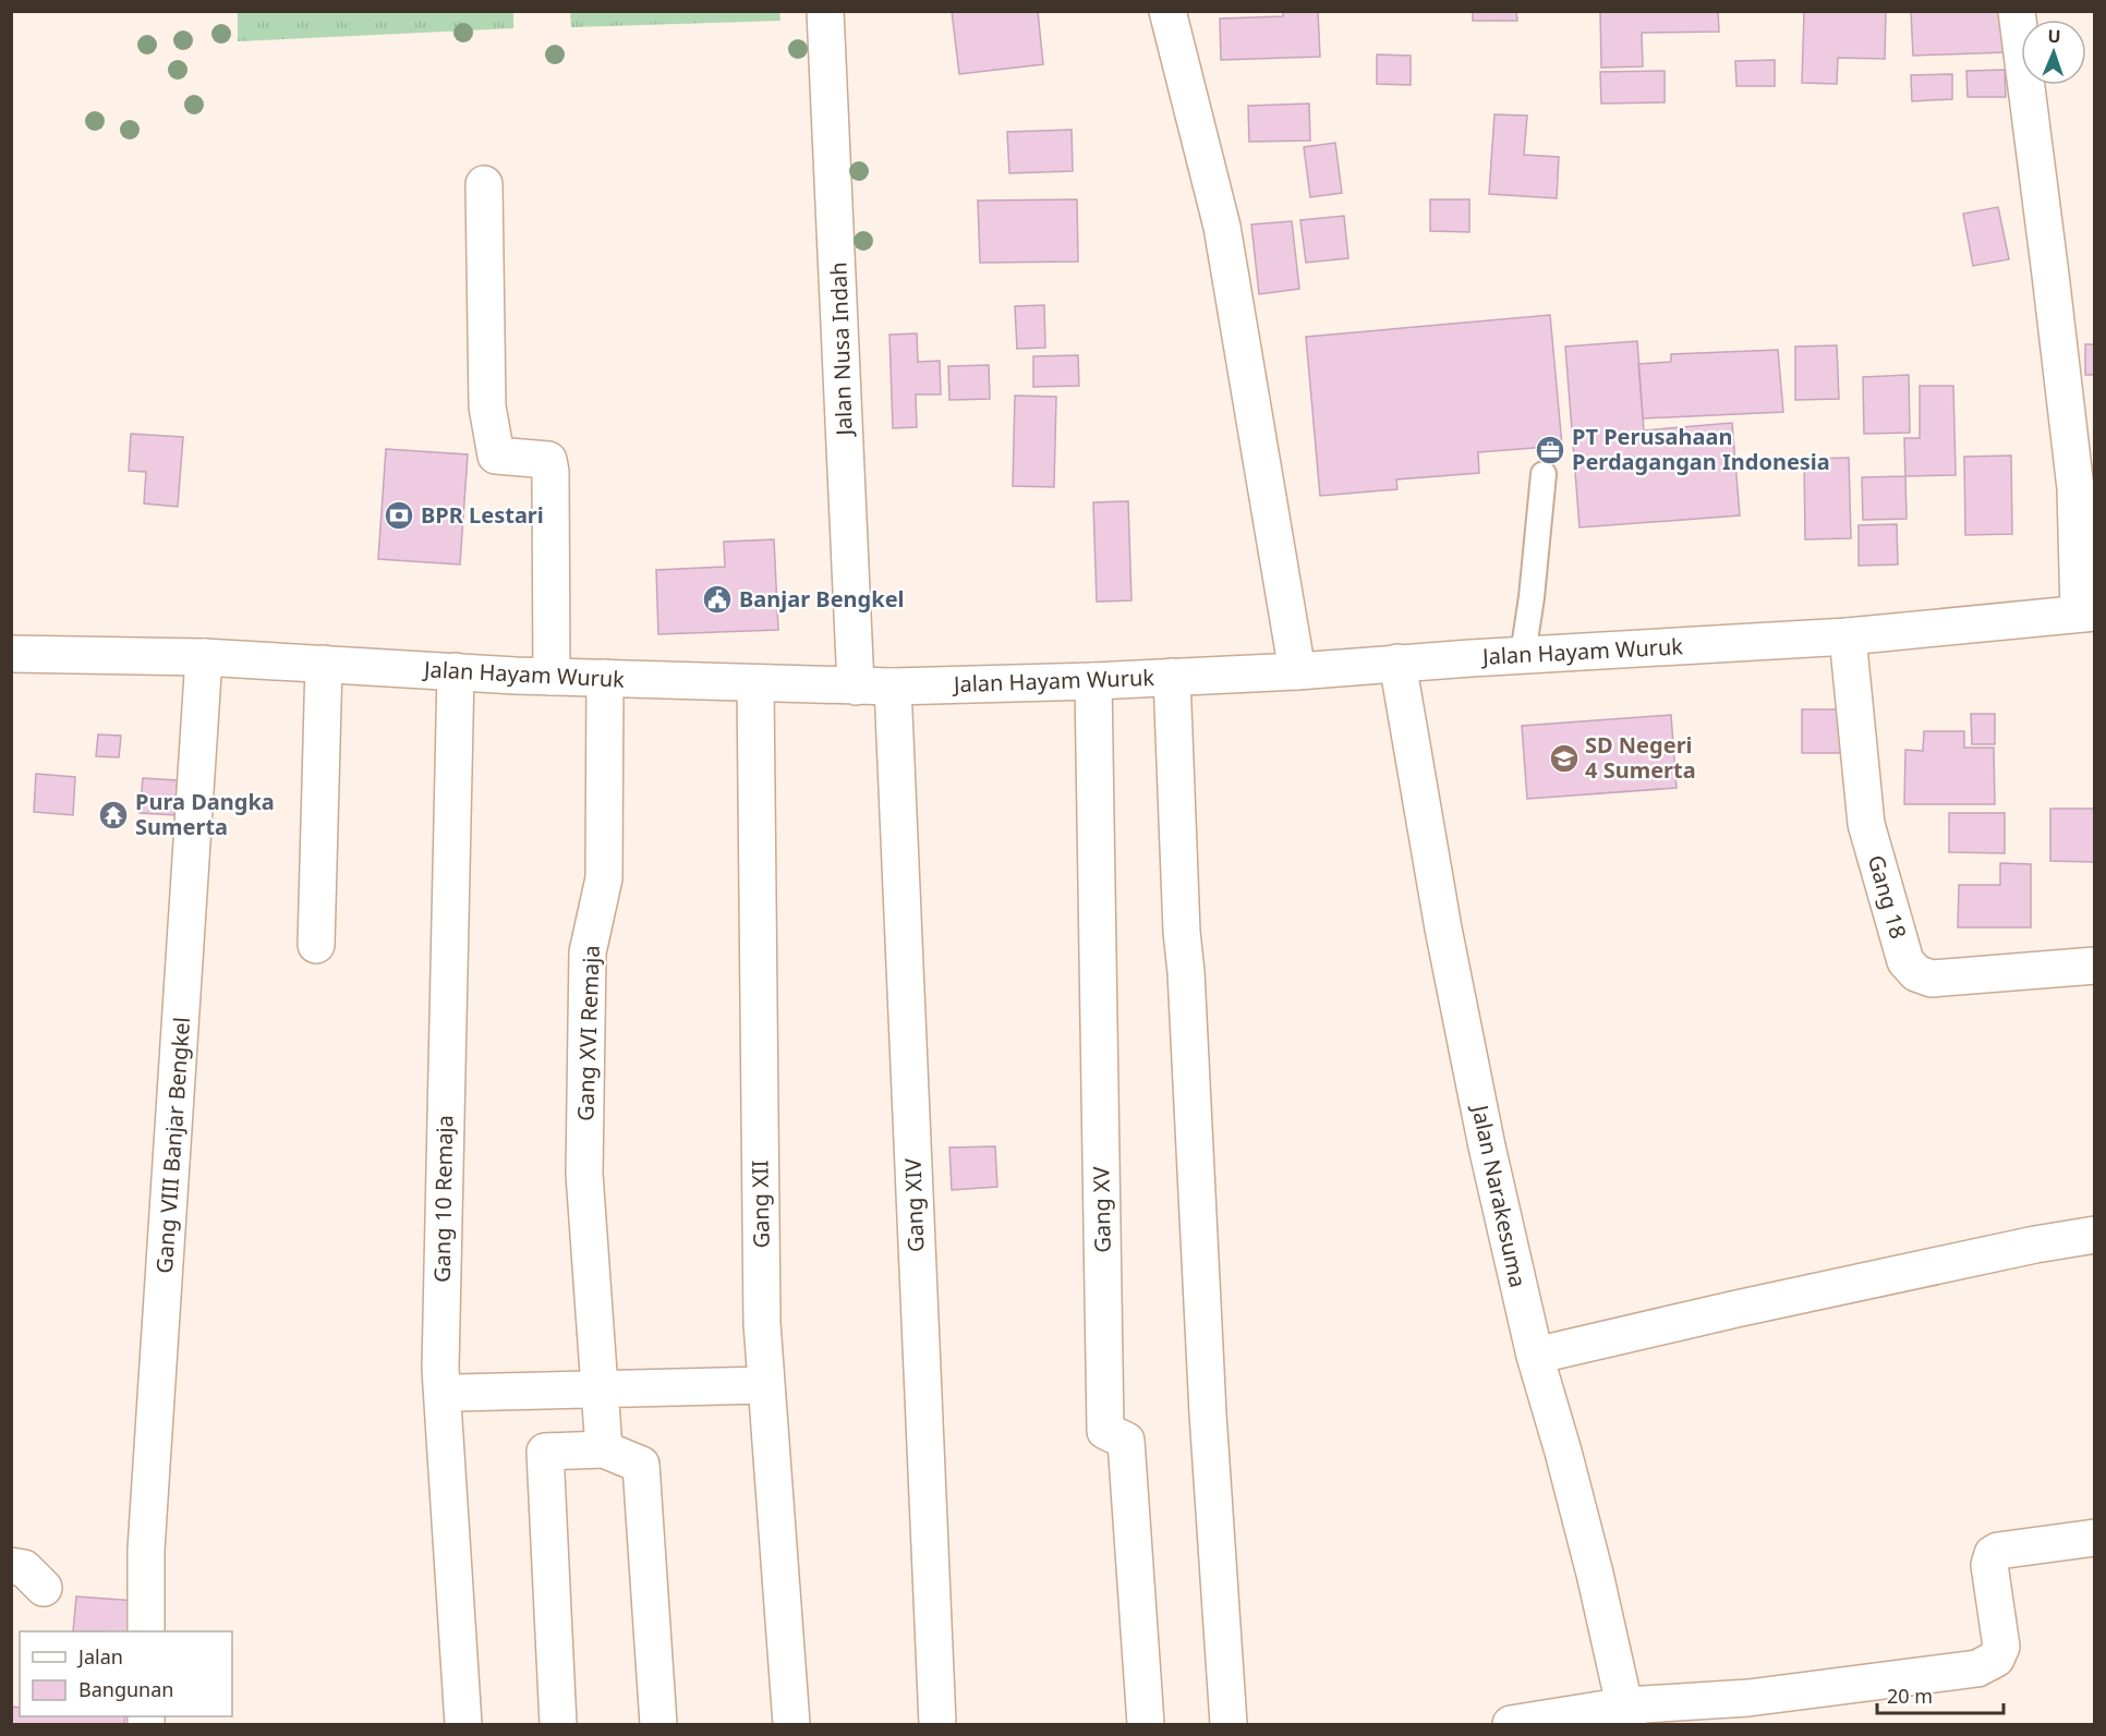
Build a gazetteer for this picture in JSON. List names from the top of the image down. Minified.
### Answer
{"streets":{"street":["Jalan Nusa Indah","Jalan Hayam Wuruk","Gang 18","Gang XVI Remaja","Gang VIII Banjar Bengkel","Jalan Narakesuma","Gang 10 Remaja","Gang XII","Gang XIV","Gang XV"]},"crossings":[["Jalan Nusa Indah","Jalan Hayam Wuruk"],["Jalan Hayam Wuruk","Gang 18"],["Jalan Hayam Wuruk","Gang XVI Remaja"],["Jalan Hayam Wuruk","Gang VIII Banjar Bengkel"],["Jalan Hayam Wuruk","Jalan Narakesuma"],["Jalan Hayam Wuruk","Gang 10 Remaja"],["Jalan Hayam Wuruk","Gang XII"],["Jalan Hayam Wuruk","Gang XIV"],["Jalan Hayam Wuruk","Gang XV"]],"places":{"office":["PT Perusahaan Perdagangan Indonesia"],"bank":["BPR Lestari"],"public building":["Banjar Bengkel"],"school or university":["SD Negeri 4 Sumerta"],"temple":["Pura Dangka Sumerta"]},"legend":["Jalan","Bangunan"],"scale_bar":"20 m","north":"top"}
